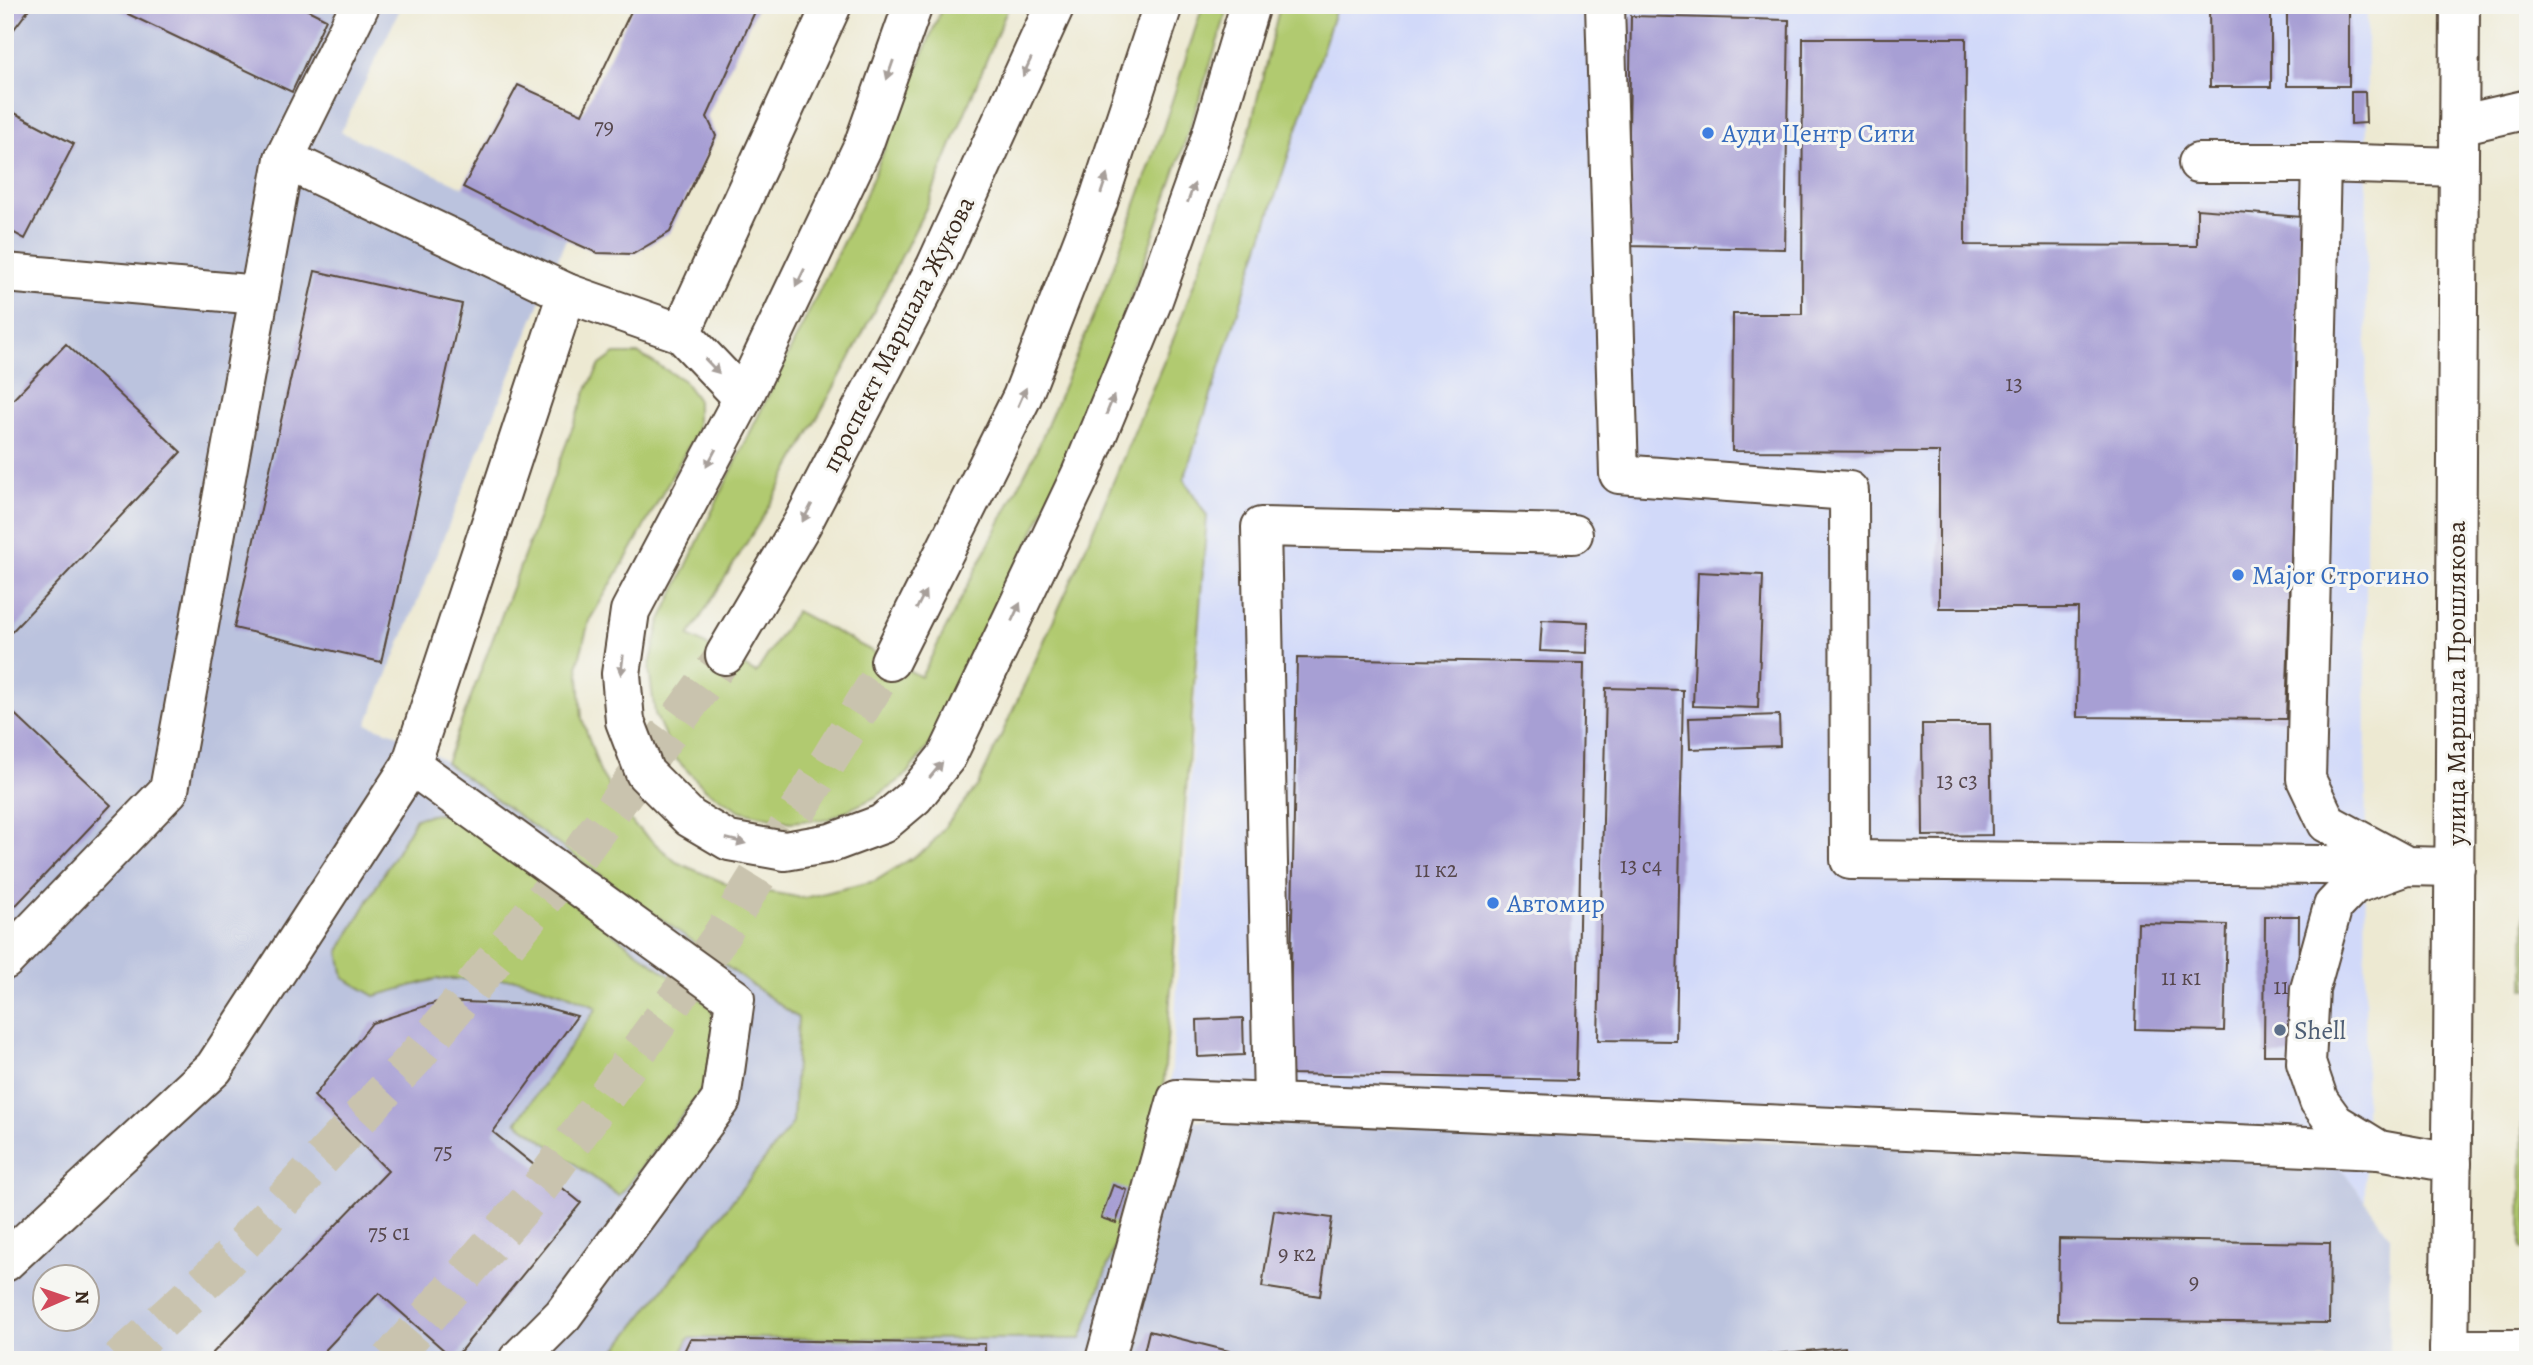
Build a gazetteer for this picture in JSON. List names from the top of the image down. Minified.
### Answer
{"streets":{"main road":["проспект Маршала Жукова","улица Маршала Прошлякова"]},"places":["Ауди Центр Сити","Major Строгино","Автомир","Shell"],"house_numbers":["79","13","13 с3","13 с4","11 к2","11 к1","11","75","75 с1","9 к2","9"],"north":"right"}
